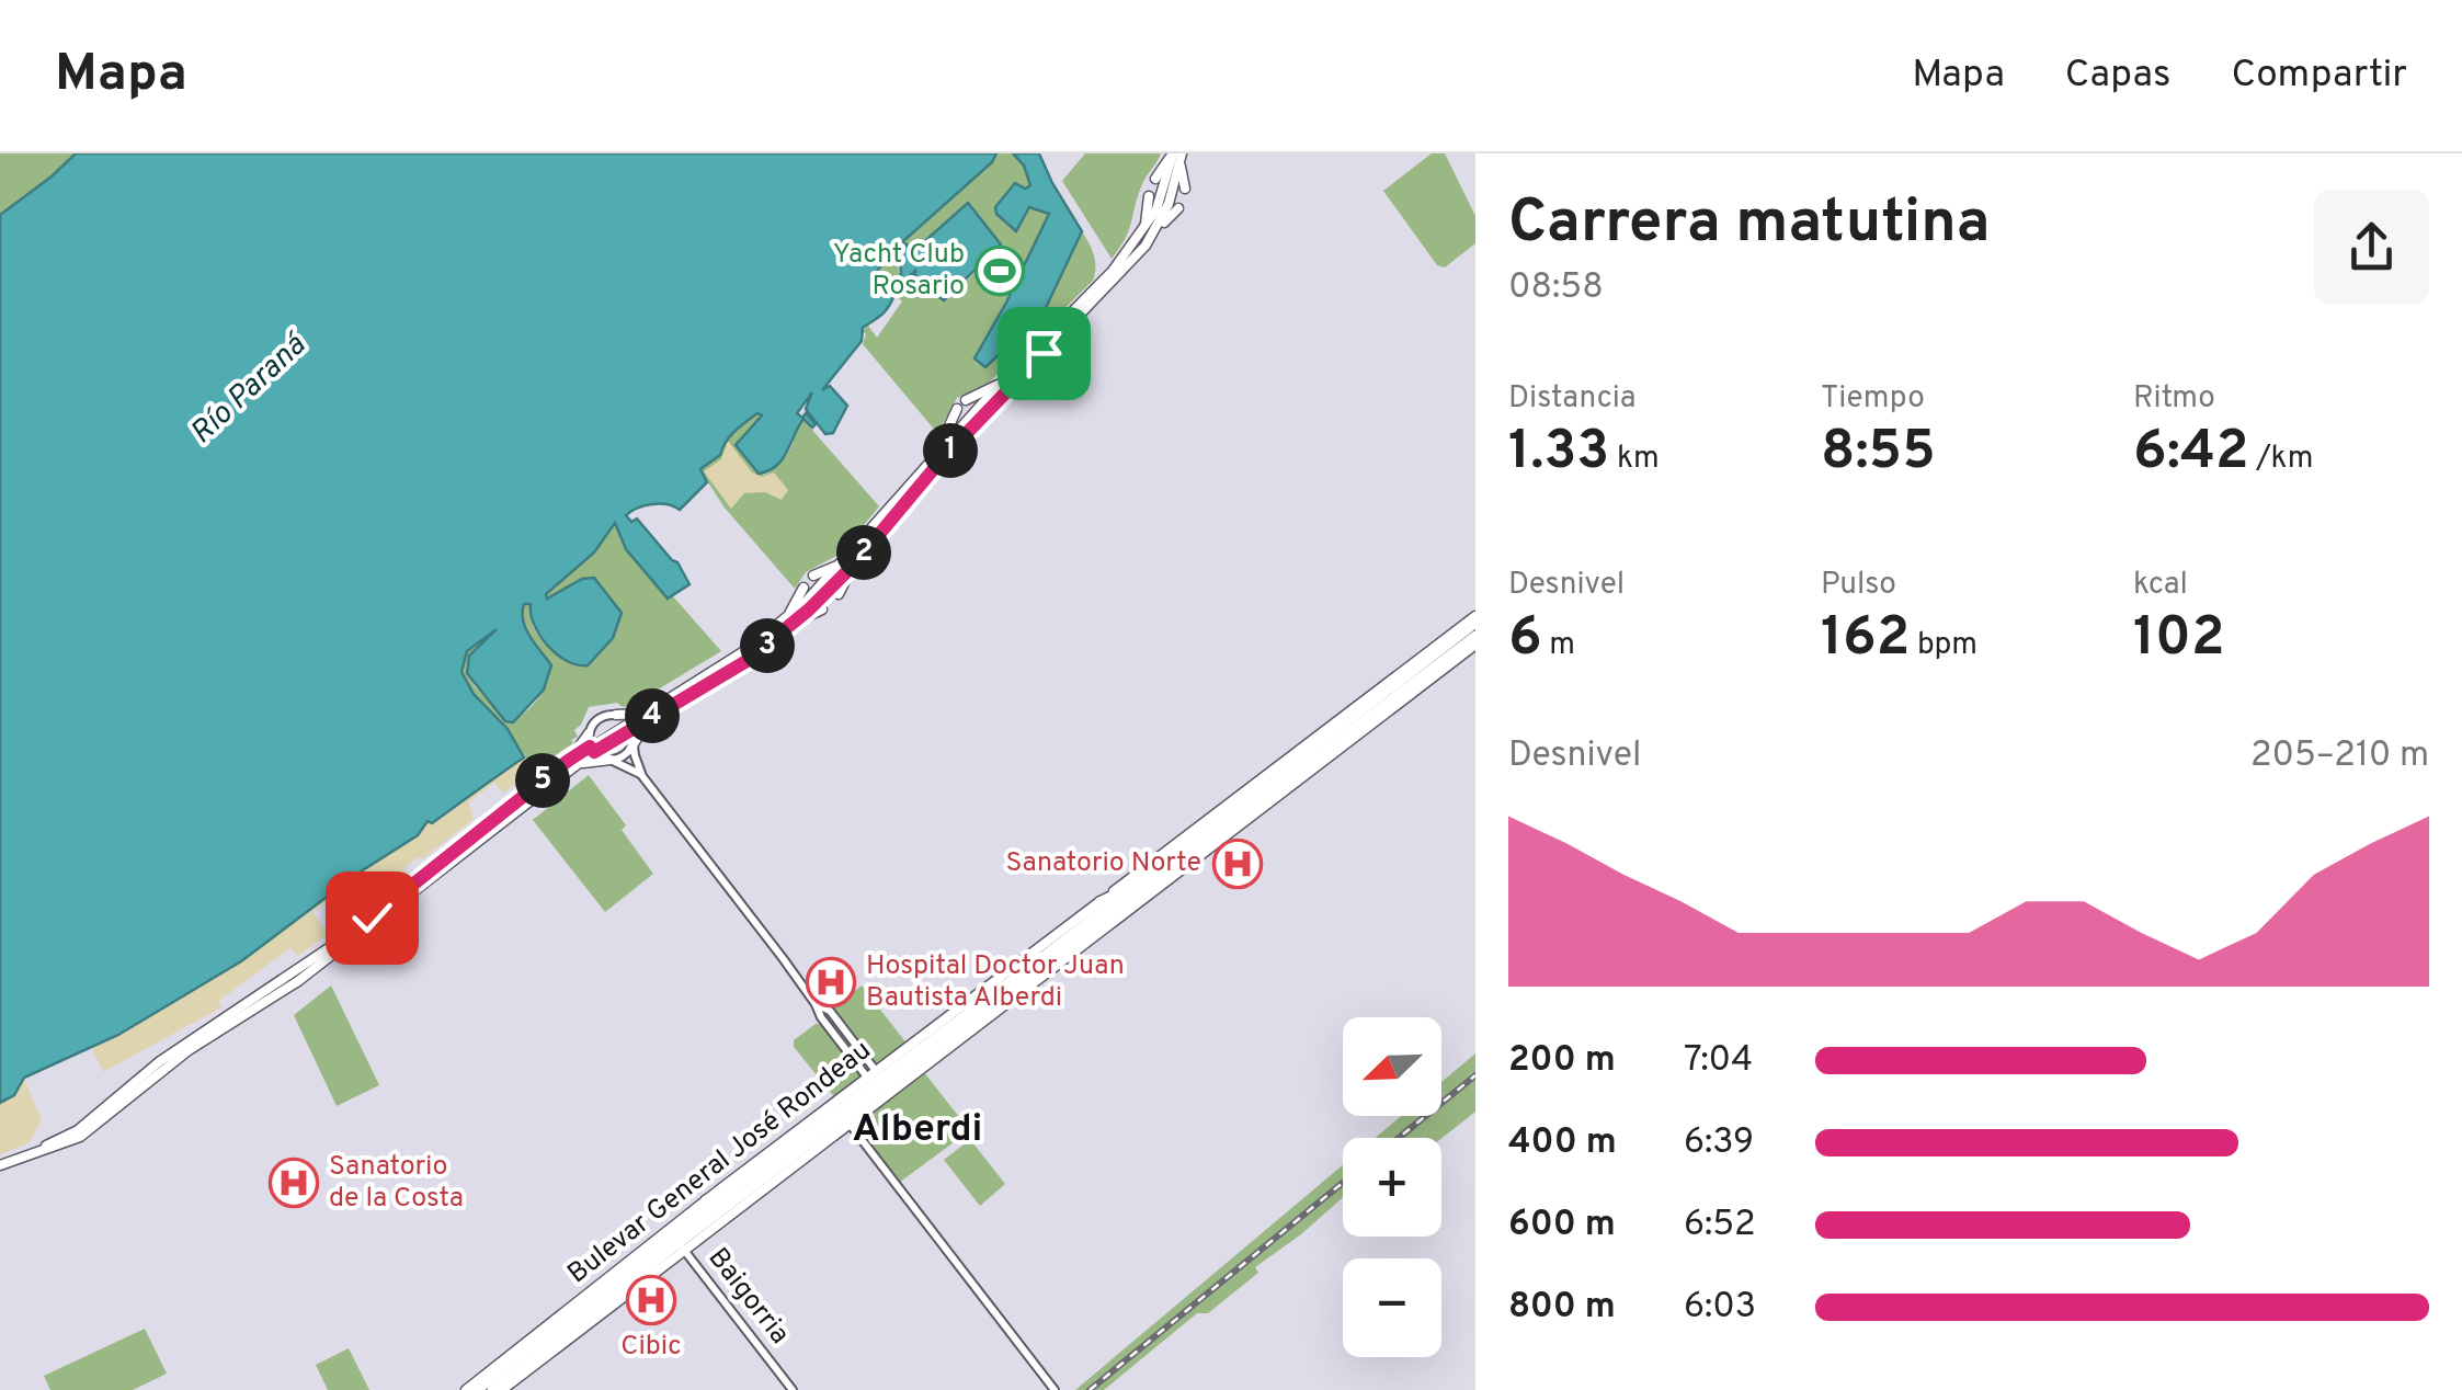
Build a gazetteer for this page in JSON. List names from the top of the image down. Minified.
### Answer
{"streets":{"main road":["Bulevar General José Rondeau"],"street":["Baigorria"]},"crossings":[["Bulevar General José Rondeau","Baigorria"]],"districts":["Alberdi"],"water":["Río Paraná"],"places":{"sports":["Yacht Club Rosario"],"hospital":["Sanatorio Norte","Hospital Doctor Juan Bautista Alberdi","Sanatorio de la Costa","Cibic"]},"north":"bottom left","page":{"header":"Mapa","nav":["Mapa","Capas","Compartir"],"heading":["Carrera matutina","08:58"],"stats":[["Distancia","1.33 km"],["Tiempo","8:55"],["Ritmo","6:42 /km"],["Desnivel","6 m"],["Pulso","162 bpm"],["kcal","102"]],"pins":["1","2","3","4","5"],"chart":["Desnivel","205–210 m"],"map_buttons":["+","−"],"list":[{"name":"200 m","note":"7:04"},{"name":"400 m","note":"6:39"},{"name":"600 m","note":"6:52"},{"name":"800 m","note":"6:03"}]}}
